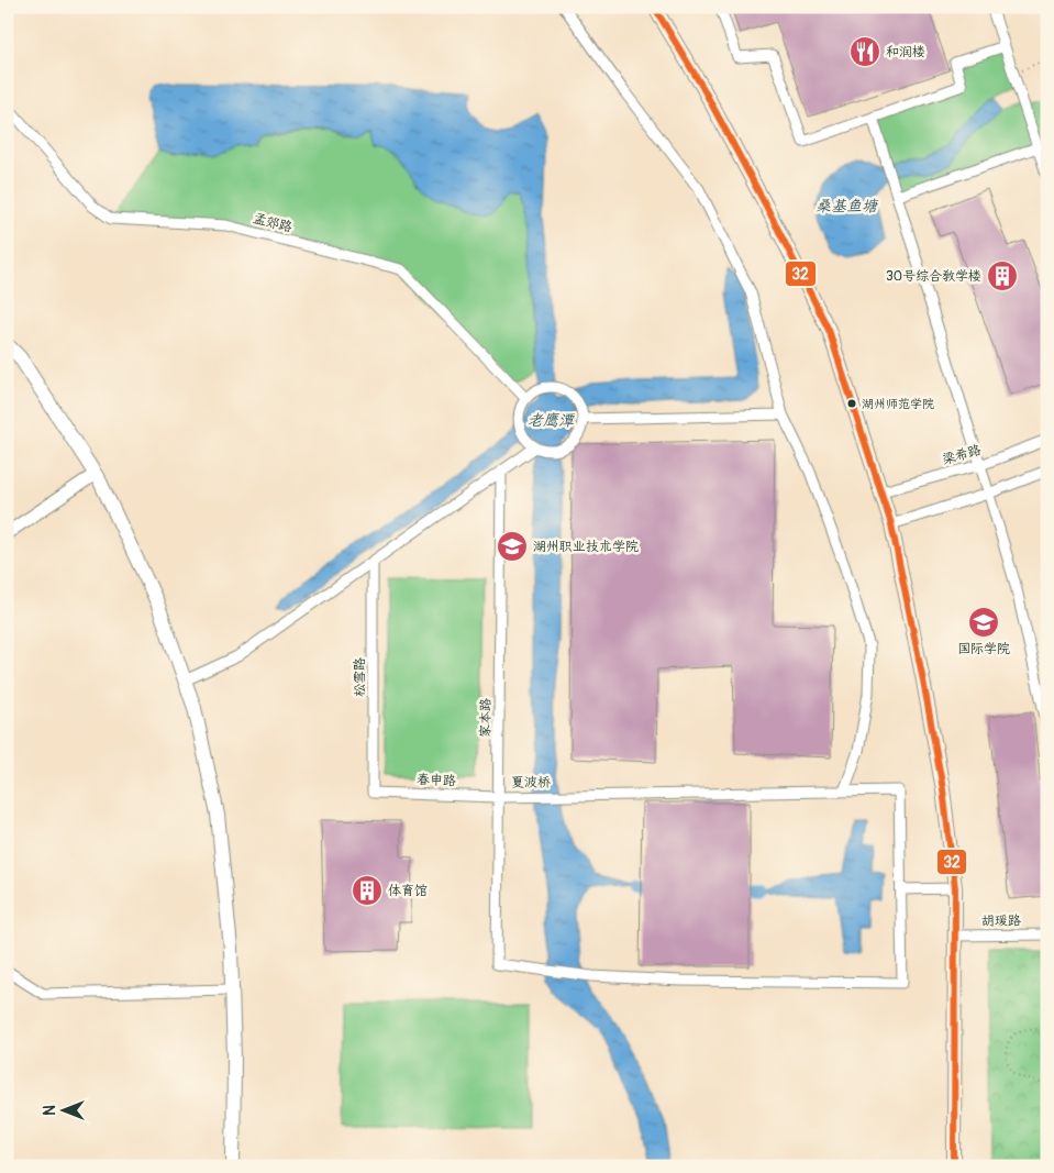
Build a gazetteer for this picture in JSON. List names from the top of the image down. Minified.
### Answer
{"streets":{"street":["孟郊路","梁希路","松雪路","家本路","春申路","夏波桥","胡瑗路"]},"crossings":[["松雪路","春申路"],["家本路","春申路"],["家本路","夏波桥"],["春申路","夏波桥"]],"water":["桑基鱼塘","老鹰潭"],"places":{"restaurant":["和润楼"],"building":["30号综合教学楼","体育馆"],"other":["湖州师范学院"],"school or university":["湖州职业技术学院","国际学院"]},"lines":["transit line 32"],"north":"left"}
